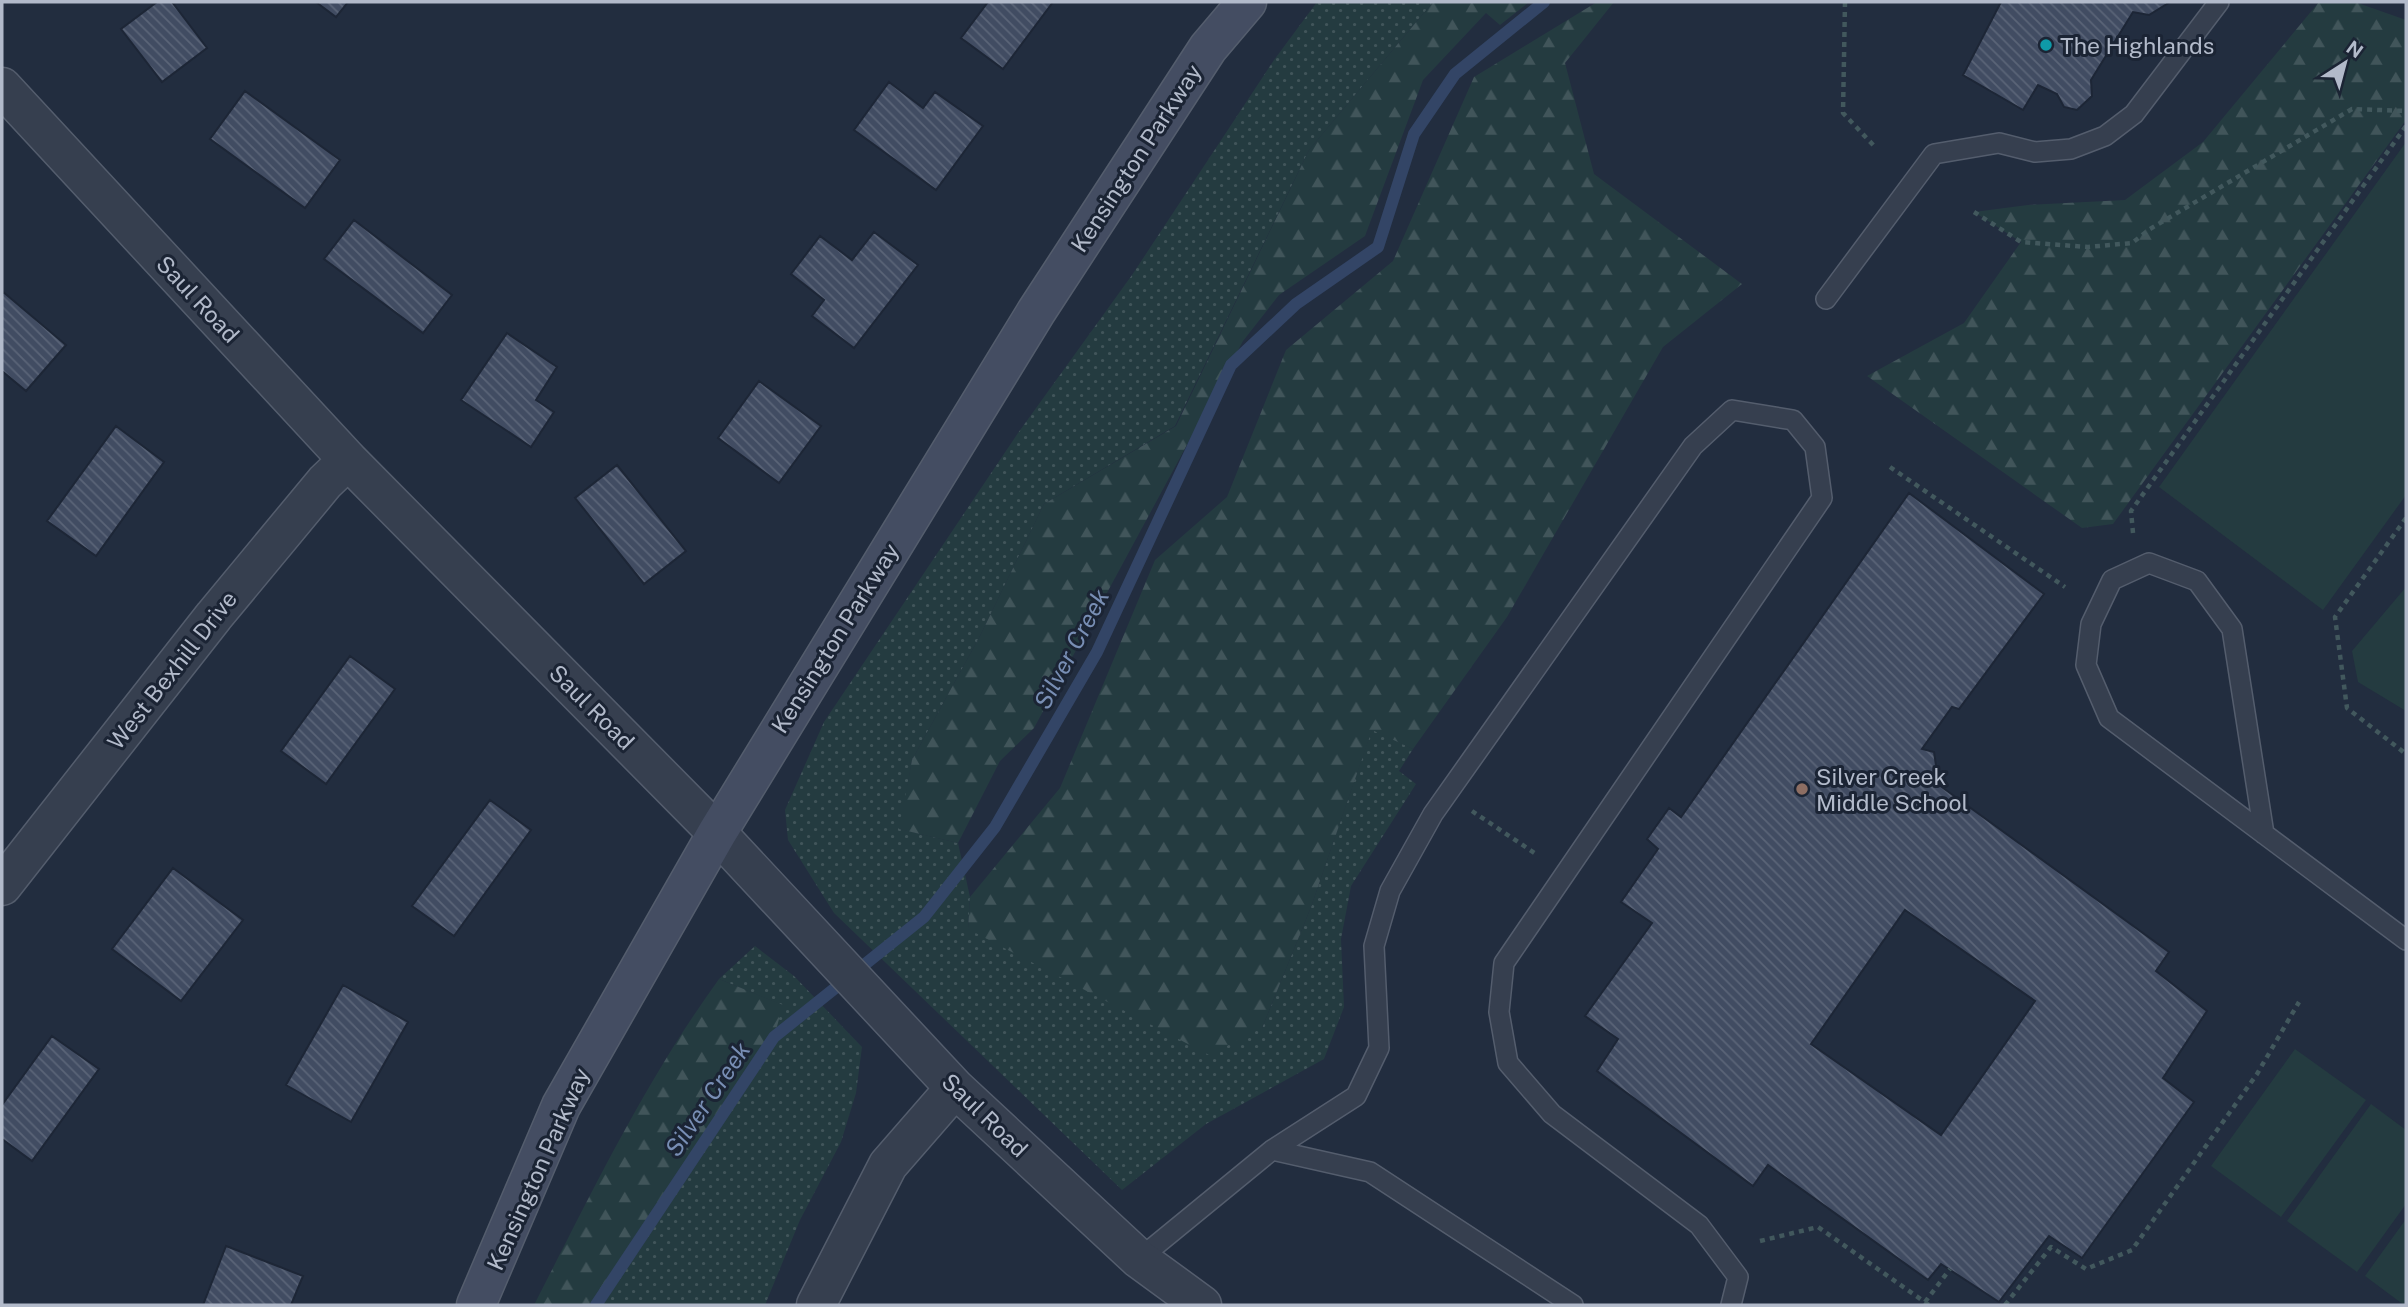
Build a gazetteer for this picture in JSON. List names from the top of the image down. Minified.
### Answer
{"streets":{"street":["Kensington Parkway","Saul Road","West Bexhill Drive"]},"crossings":[["Kensington Parkway","Saul Road"],["Saul Road","West Bexhill Drive"]],"water":["Silver Creek"],"places":["The Highlands","Silver Creek Middle School"],"north":"top right"}
